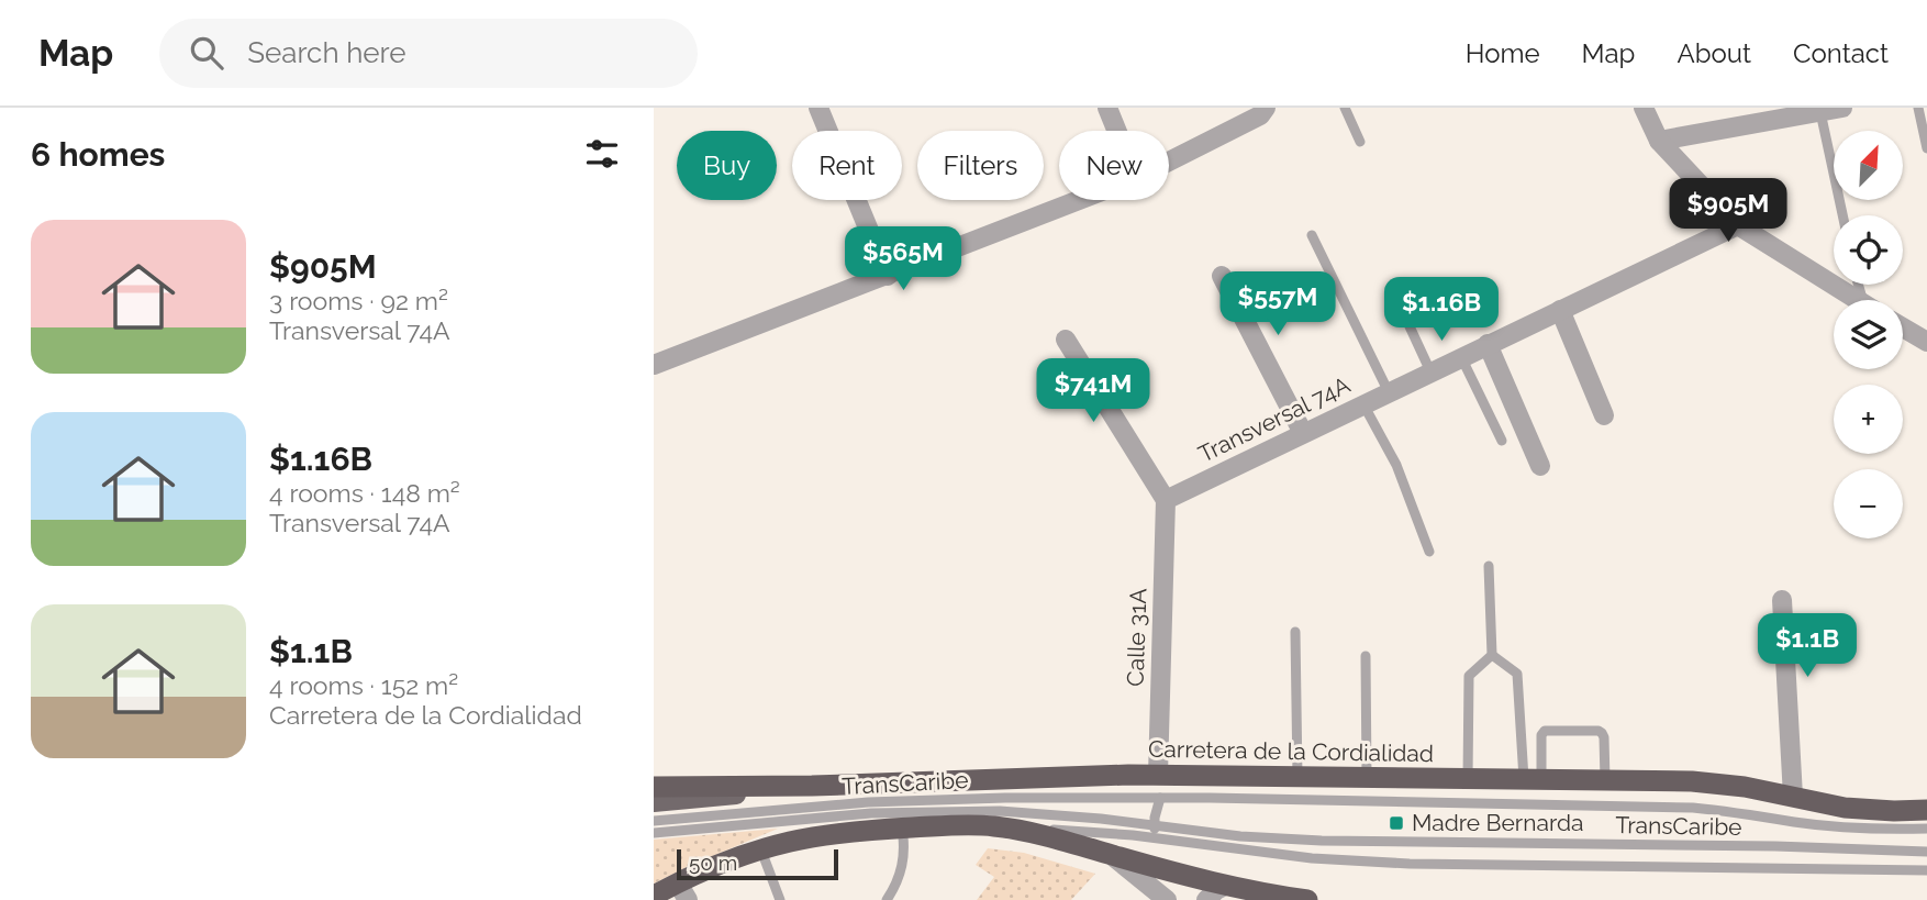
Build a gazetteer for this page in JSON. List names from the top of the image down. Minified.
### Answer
{"streets":{"highway":["Carretera de la Cordialidad"],"street":["Transversal 74A","Calle 31A"],"lane":["TransCaribe"]},"crossings":[["Transversal 74A","Calle 31A"],["Calle 31A","Carretera de la Cordialidad"]],"places":{"transit":["Madre Bernarda"]},"scale_bar":"50 m","north":"top right","page":{"header":"Map","search":"Search here","nav":["Home","Map","About","Contact"],"heading":"6 homes","map_buttons":["+","−"],"chip":["Buy","Rent","Filters","New"],"price":["$905M","$565M","$557M","$1.16B","$741M","$1.1B"],"list":[{"name":"$905M","note":"3 rooms · 92 m² · Transversal 74A"},{"name":"$1.16B","note":"4 rooms · 148 m² · Transversal 74A"},{"name":"$1.1B","note":"4 rooms · 152 m² · Carretera de la Cordialidad"}],"scale":"50 m"}}
